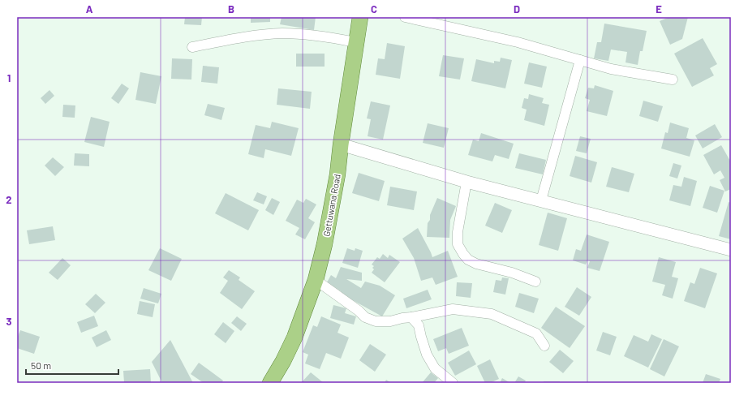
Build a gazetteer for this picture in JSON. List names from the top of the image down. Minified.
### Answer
{"streets":{"main road":["Gettuwana Road"]},"scale_bar":"50 m","grid":{"columns":["A","B","C","D","E"],"rows":["1","2","3"]}}
